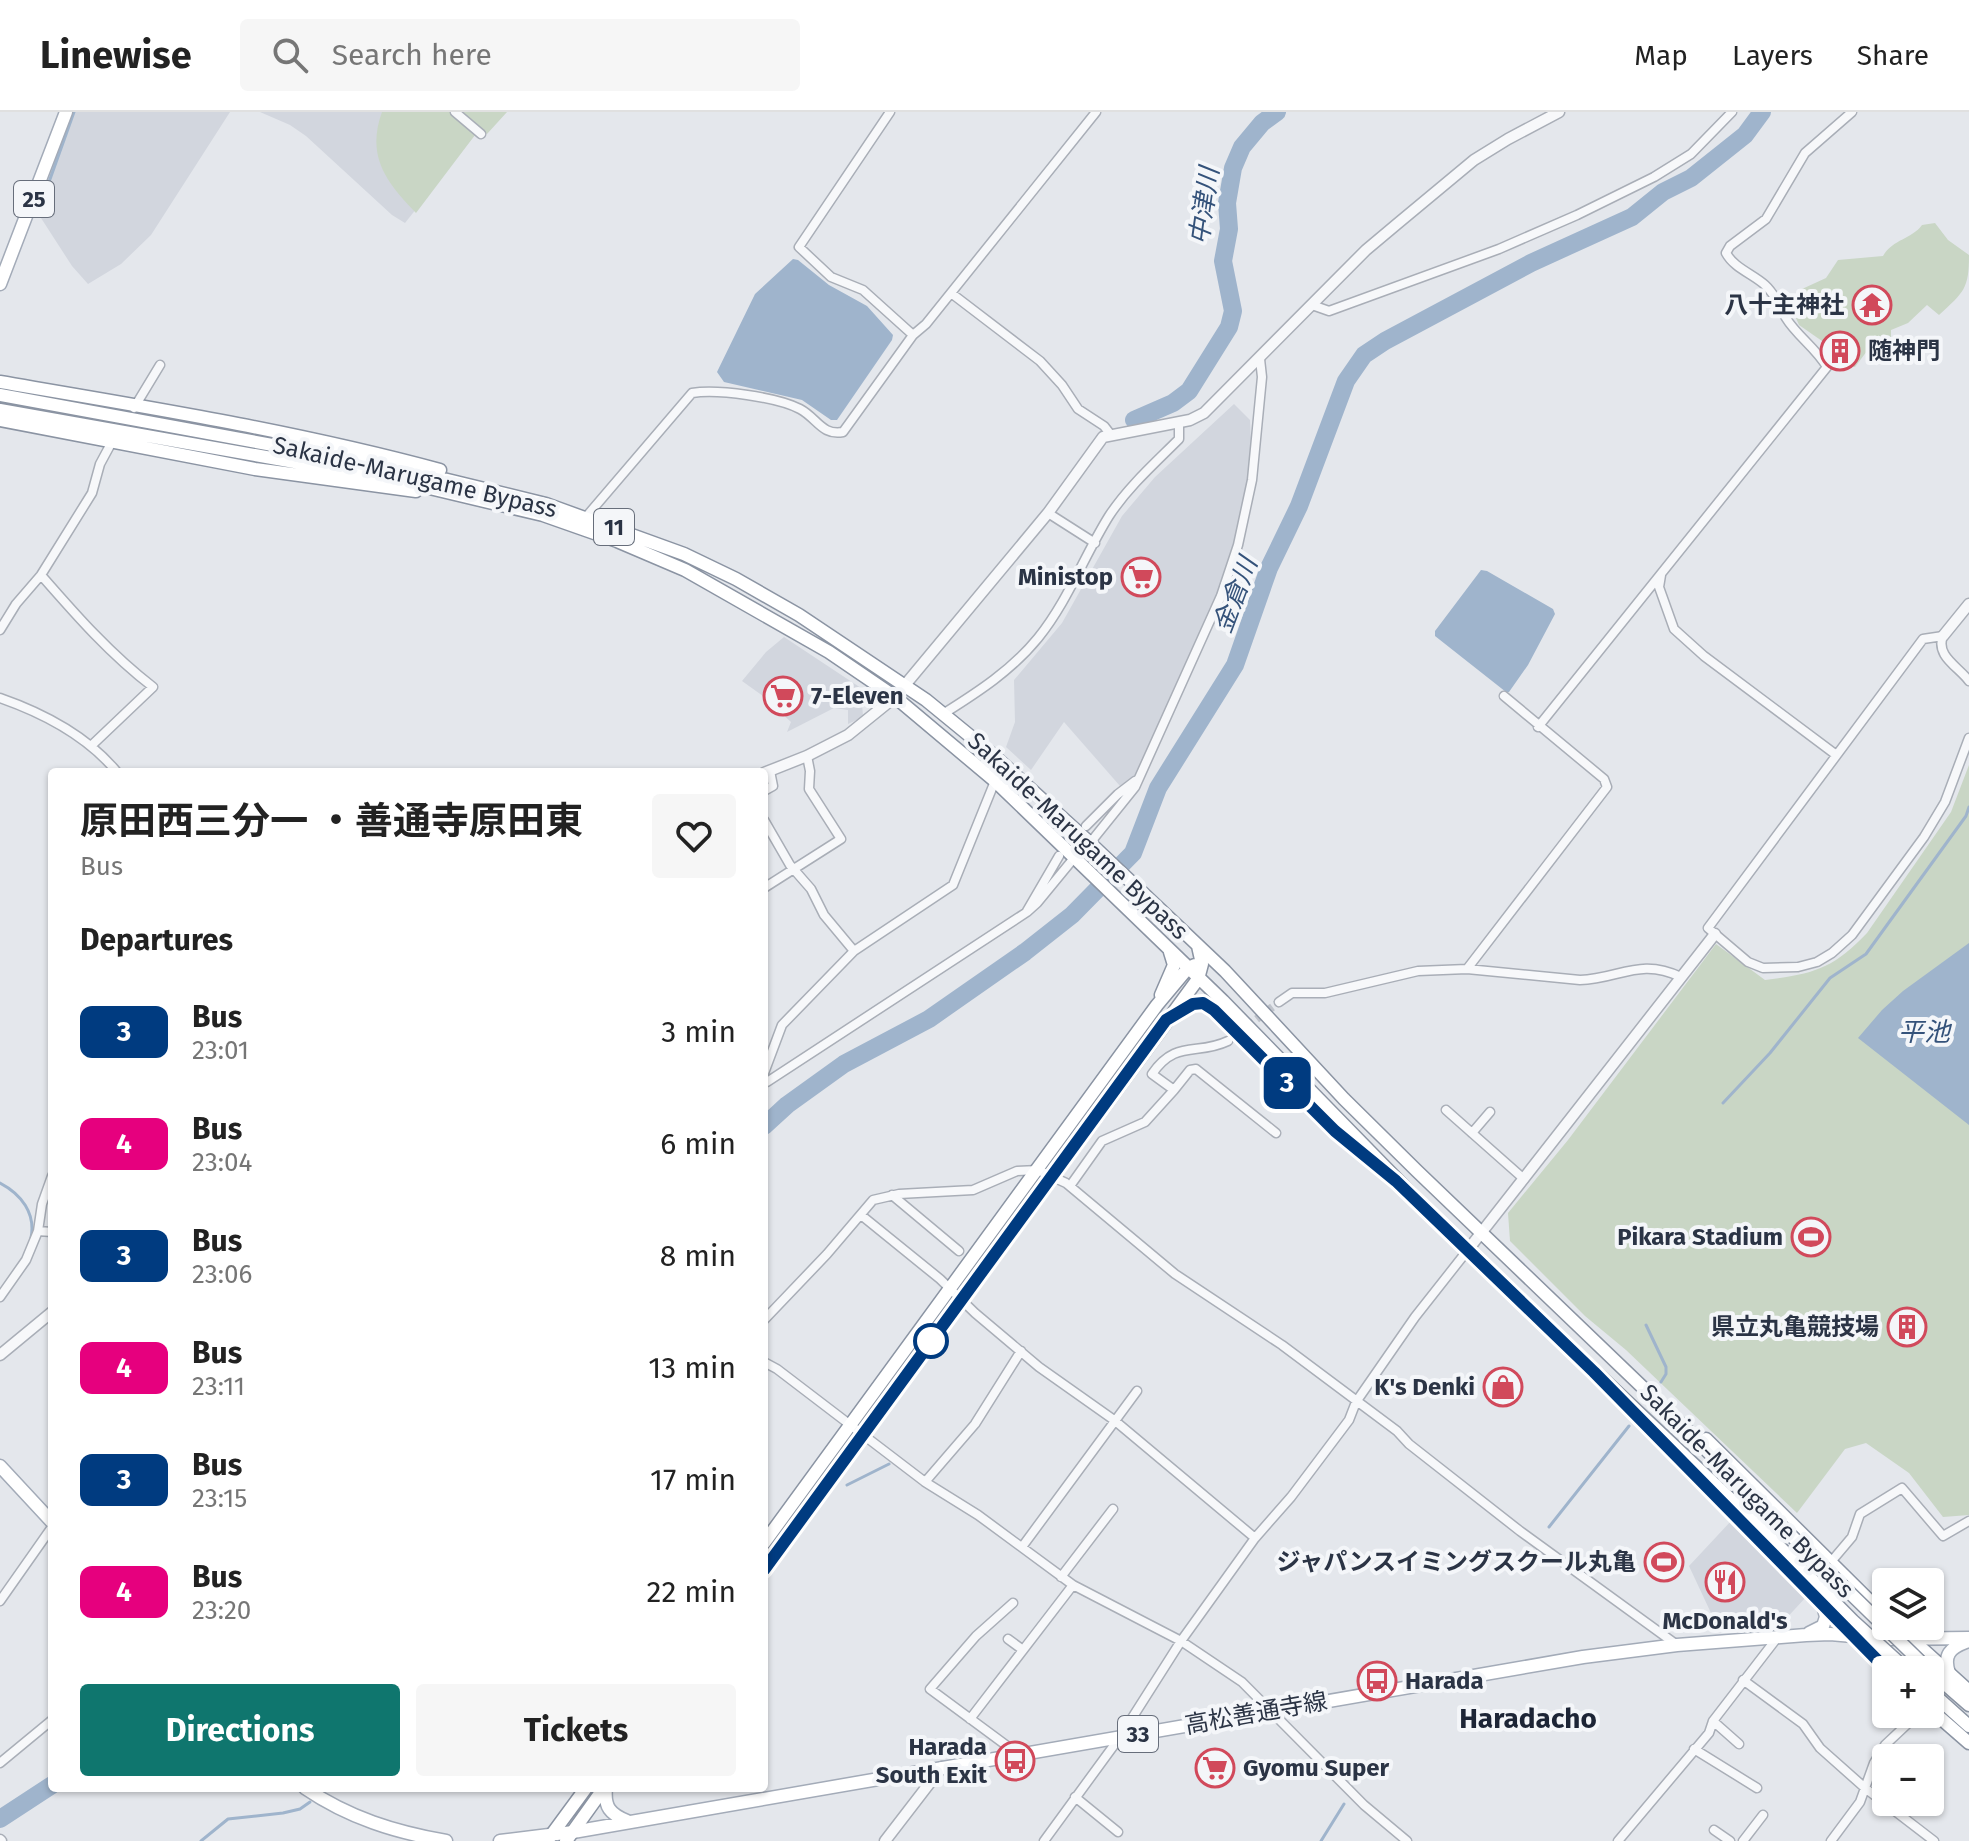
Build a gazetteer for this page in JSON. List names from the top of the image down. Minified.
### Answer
{"streets":{"main road":["25","Sakaide-Marugame Bypass","11","高松善通寺線","33"]},"crossings":[["Sakaide-Marugame Bypass","11"]],"districts":["Haradacho"],"water":["中津川","金倉川","平池"],"places":{"temple":["八十主神社"],"building":["随神門","県立丸亀競技場"],"supermarket":["Ministop","7-Eleven","Gyomu Super"],"sports":["Pikara Stadium","ジャパンスイミングスクール丸亀"],"shop":["K's Denki"],"restaurant":["McDonald's"],"bus stop":["Harada","Harada South Exit"]},"lines":["bus line 3"],"page":{"header":"Linewise","search":"Search here","nav":["Map","Layers","Share"],"on_map":"3","heading":[["原田西三分一 ・善通寺原田東","Bus"],"Departures"],"list":[{"mark":"3","name":"Bus","note":"23:01","value":"3 min"},{"mark":"4","name":"Bus","note":"23:04","value":"6 min"},{"mark":"3","name":"Bus","note":"23:06","value":"8 min"},{"mark":"4","name":"Bus","note":"23:11","value":"13 min"},{"mark":"3","name":"Bus","note":"23:15","value":"17 min"},{"mark":"4","name":"Bus","note":"23:20","value":"22 min"}],"map_buttons":["+","−"],"buttons":["Directions","Tickets"]}}
